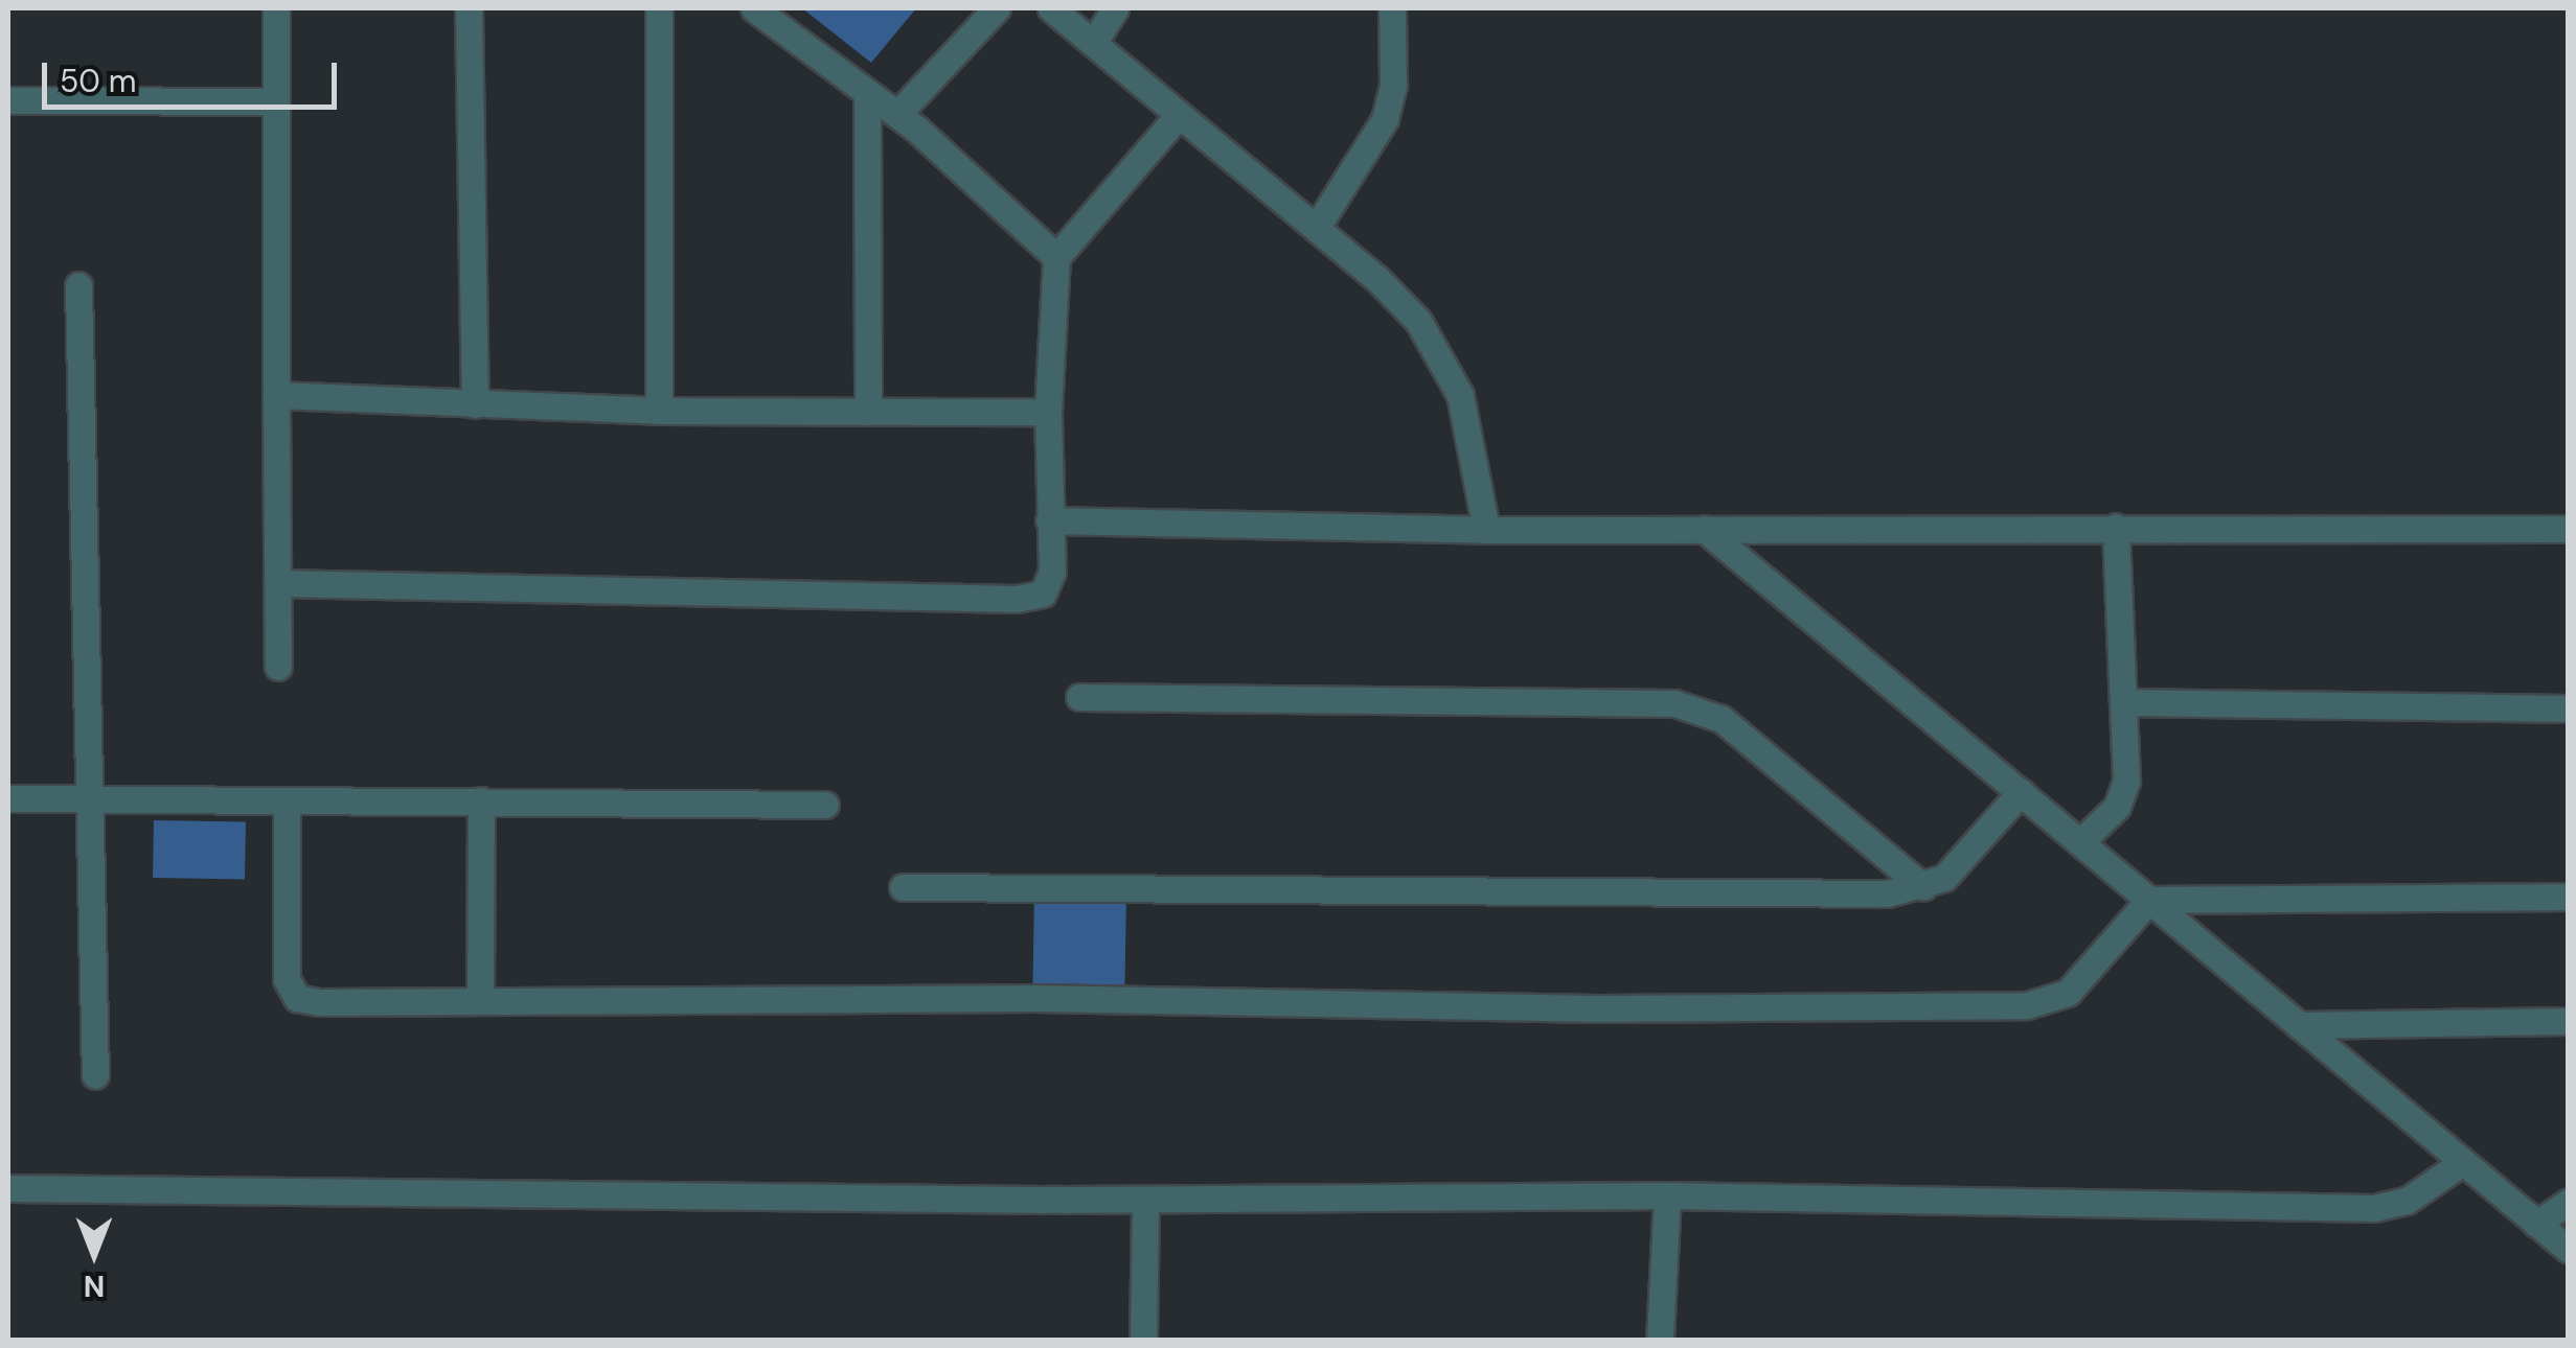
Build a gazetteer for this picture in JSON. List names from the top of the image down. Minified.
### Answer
{"scale_bar":"50 m","north":"bottom"}
